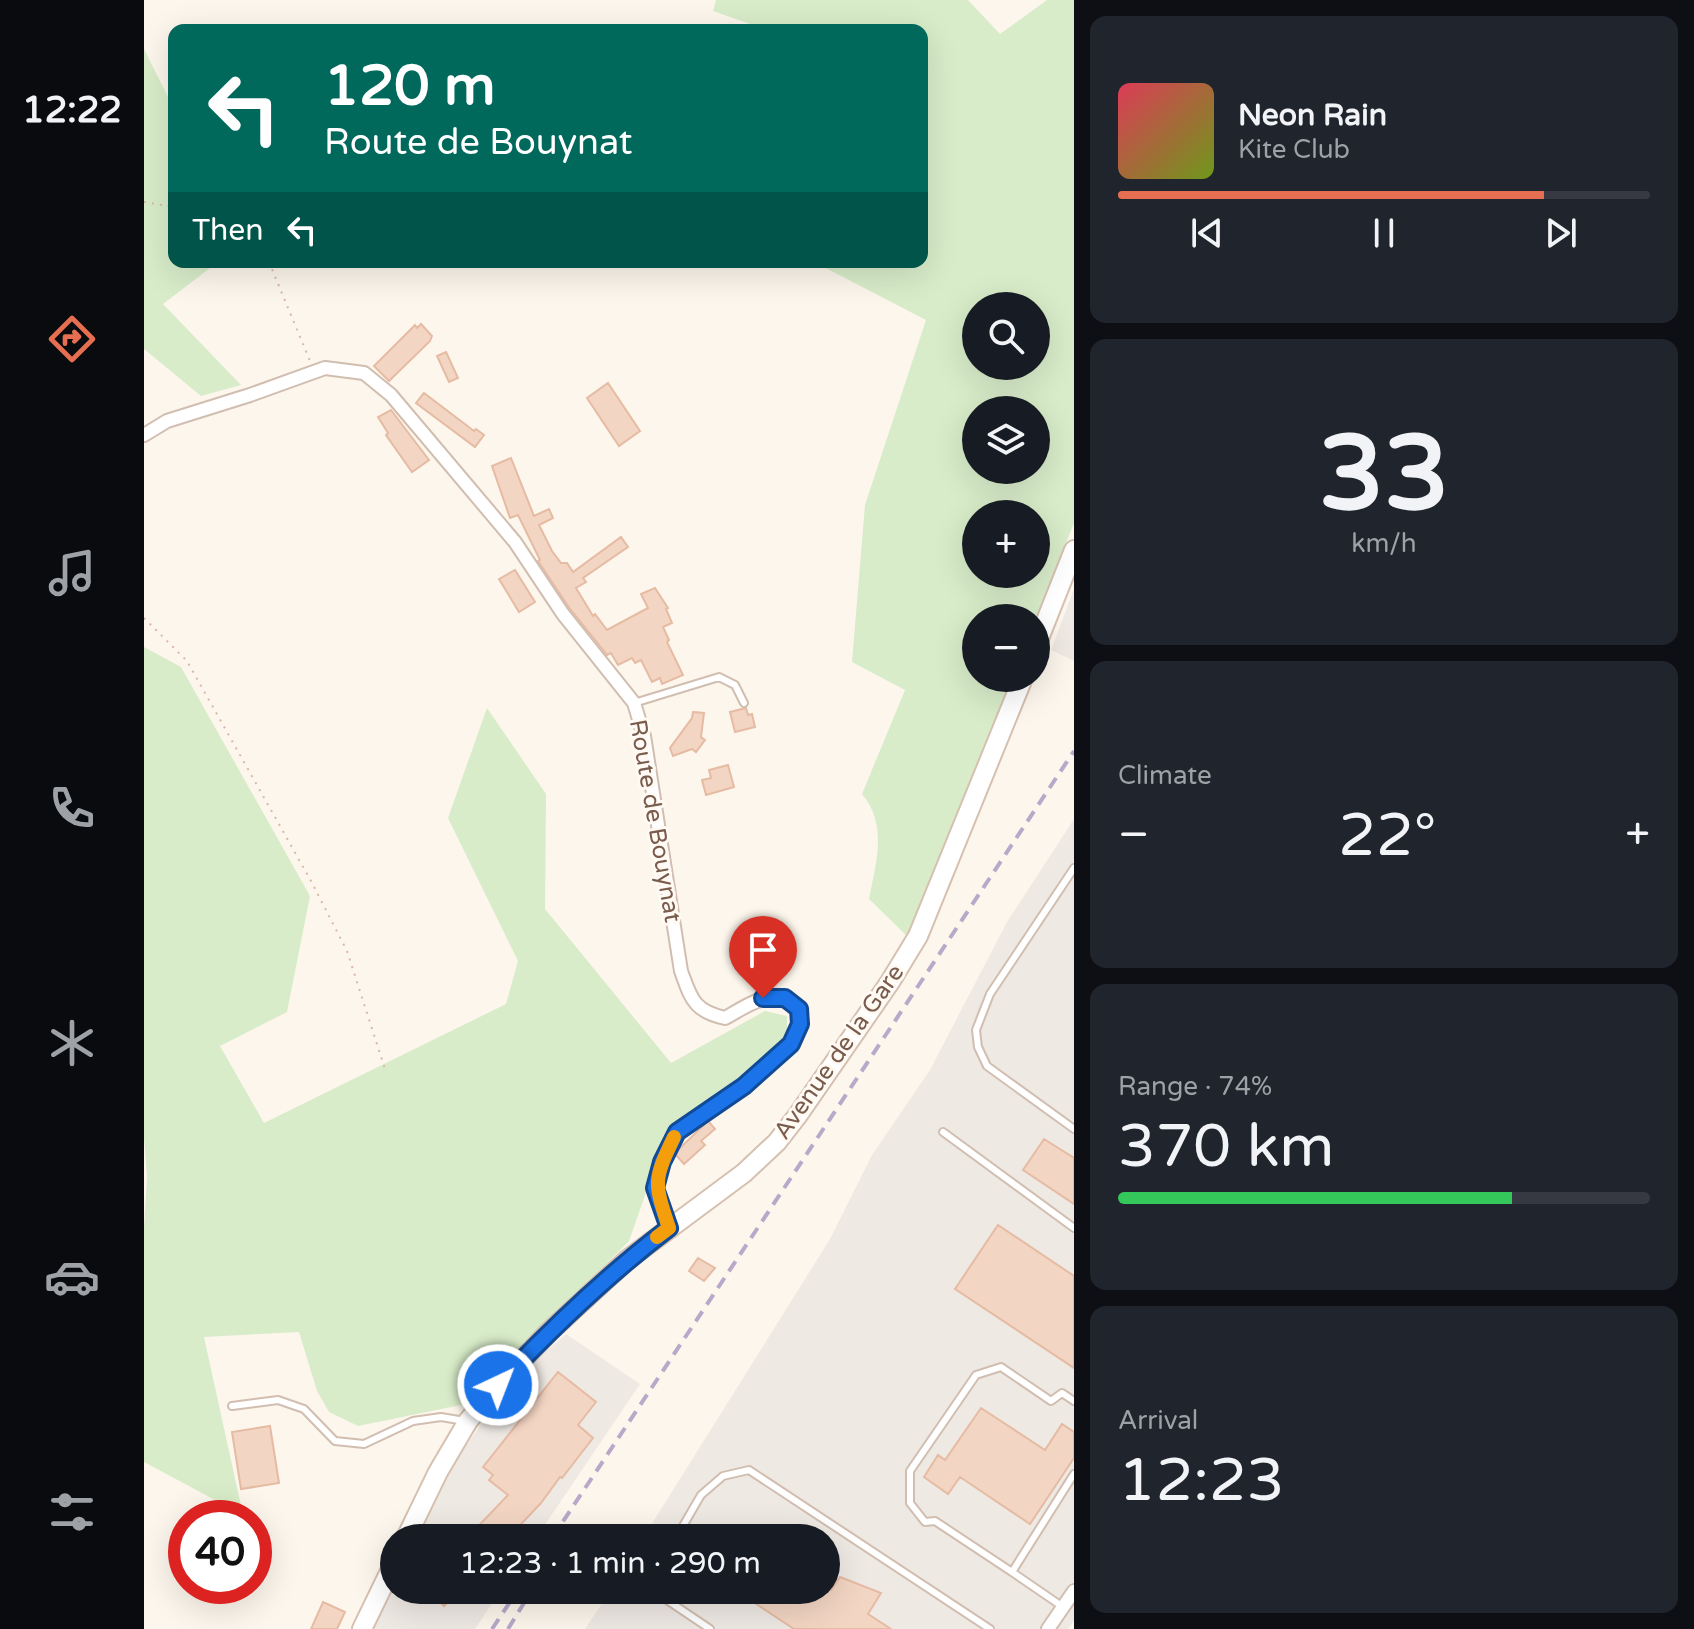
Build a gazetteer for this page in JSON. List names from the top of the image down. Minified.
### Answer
{"streets":{"street":["Route de Bouynat","Avenue de la Gare"]},"crossings":[["Route de Bouynat","Avenue de la Gare"]],"page":{"tabs":"12:22","turn":["120 m","Route de Bouynat"],"song":["Neon Rain","Kite Club"],"then":"Then","map_buttons":["+","−"],"tile":[["33","km/h"],"Climate",["Range · 74%","370 km"],["Arrival","12:23"]],"heat":["−","22°","+"],"limit":"40","trip":"12:23 · 1 min · 290 m"}}
